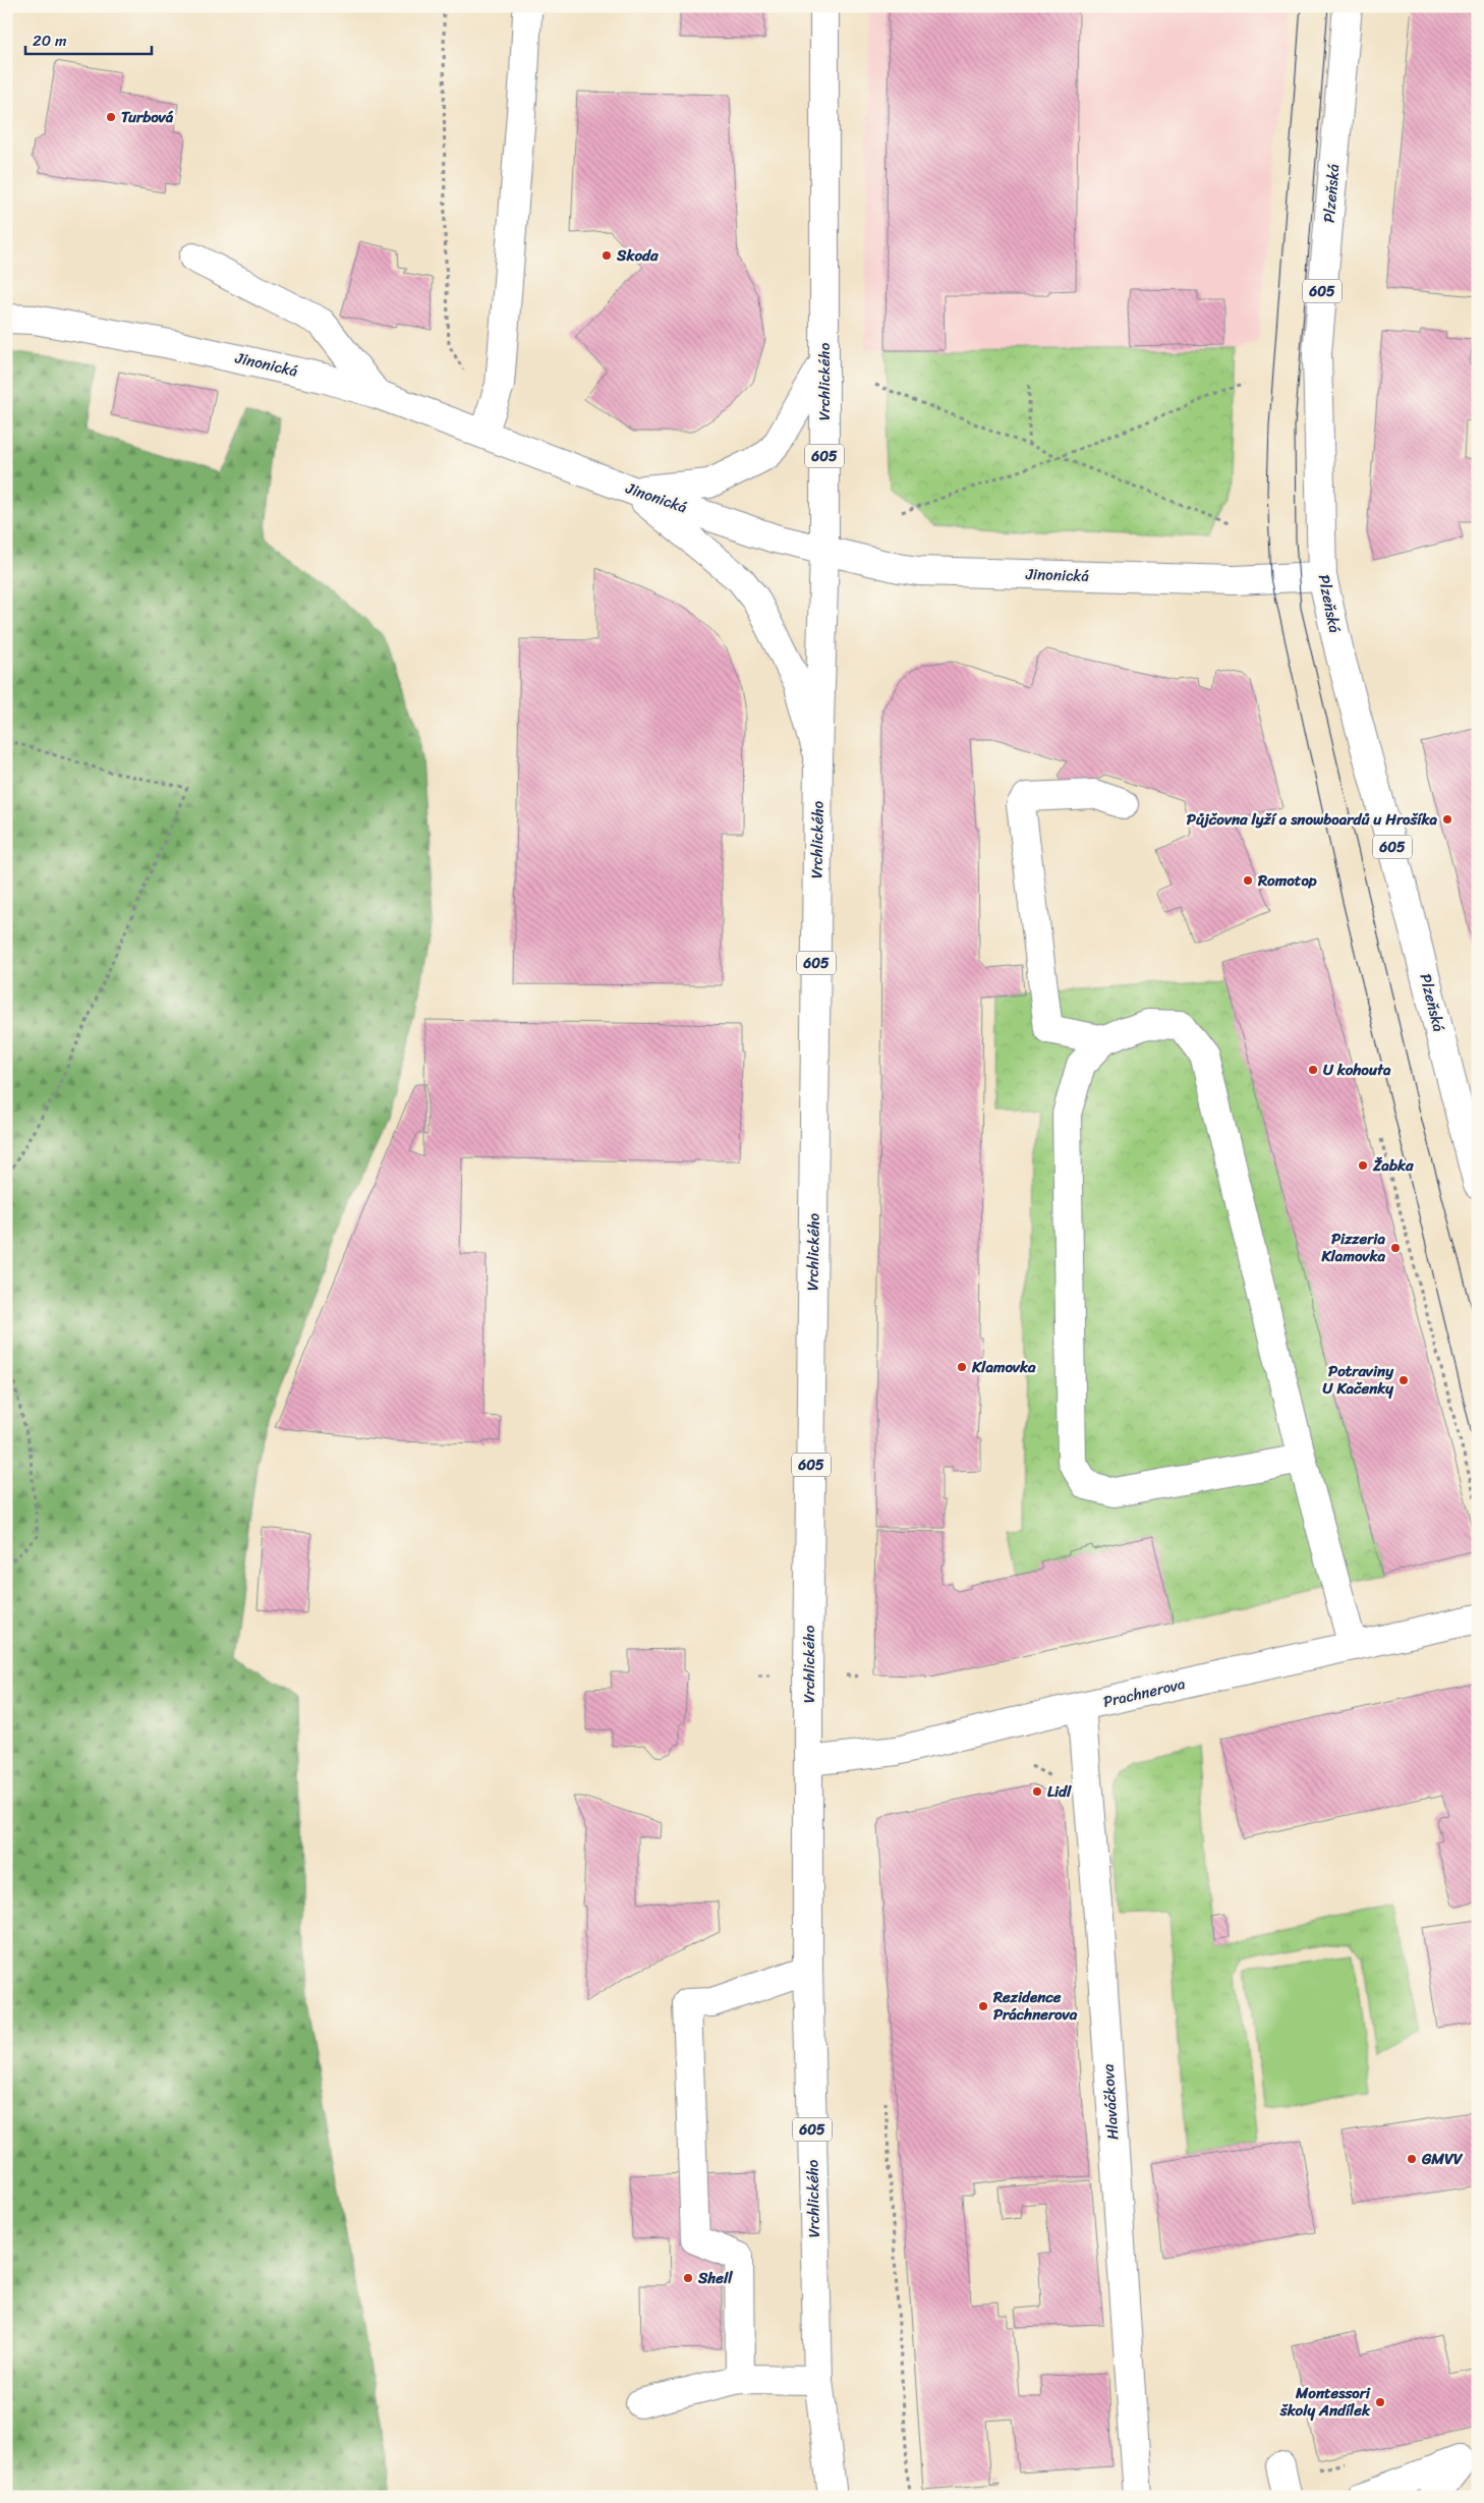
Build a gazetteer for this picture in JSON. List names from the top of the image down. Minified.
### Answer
{"streets":{"main road":["Plzeňská","605","Jinonická","Vrchlického","Prachnerova","Hlaváčkova"]},"crossings":[["Plzeňská","Jinonická"],["Jinonická","Vrchlického"],["Vrchlického","Prachnerova"],["Prachnerova","Hlaváčkova"]],"places":["Turbová","Skoda","Půjčovna lyží a snowboardů u Hrošíka","Romotop","U kohouta","Žabka","Pizzeria Klamovka","Klamovka","Potraviny U Kačenky","Lidl","Rezidence Práchnerova","GMVV","Shell","Montessori školy Andílek"],"scale_bar":"20 m"}
